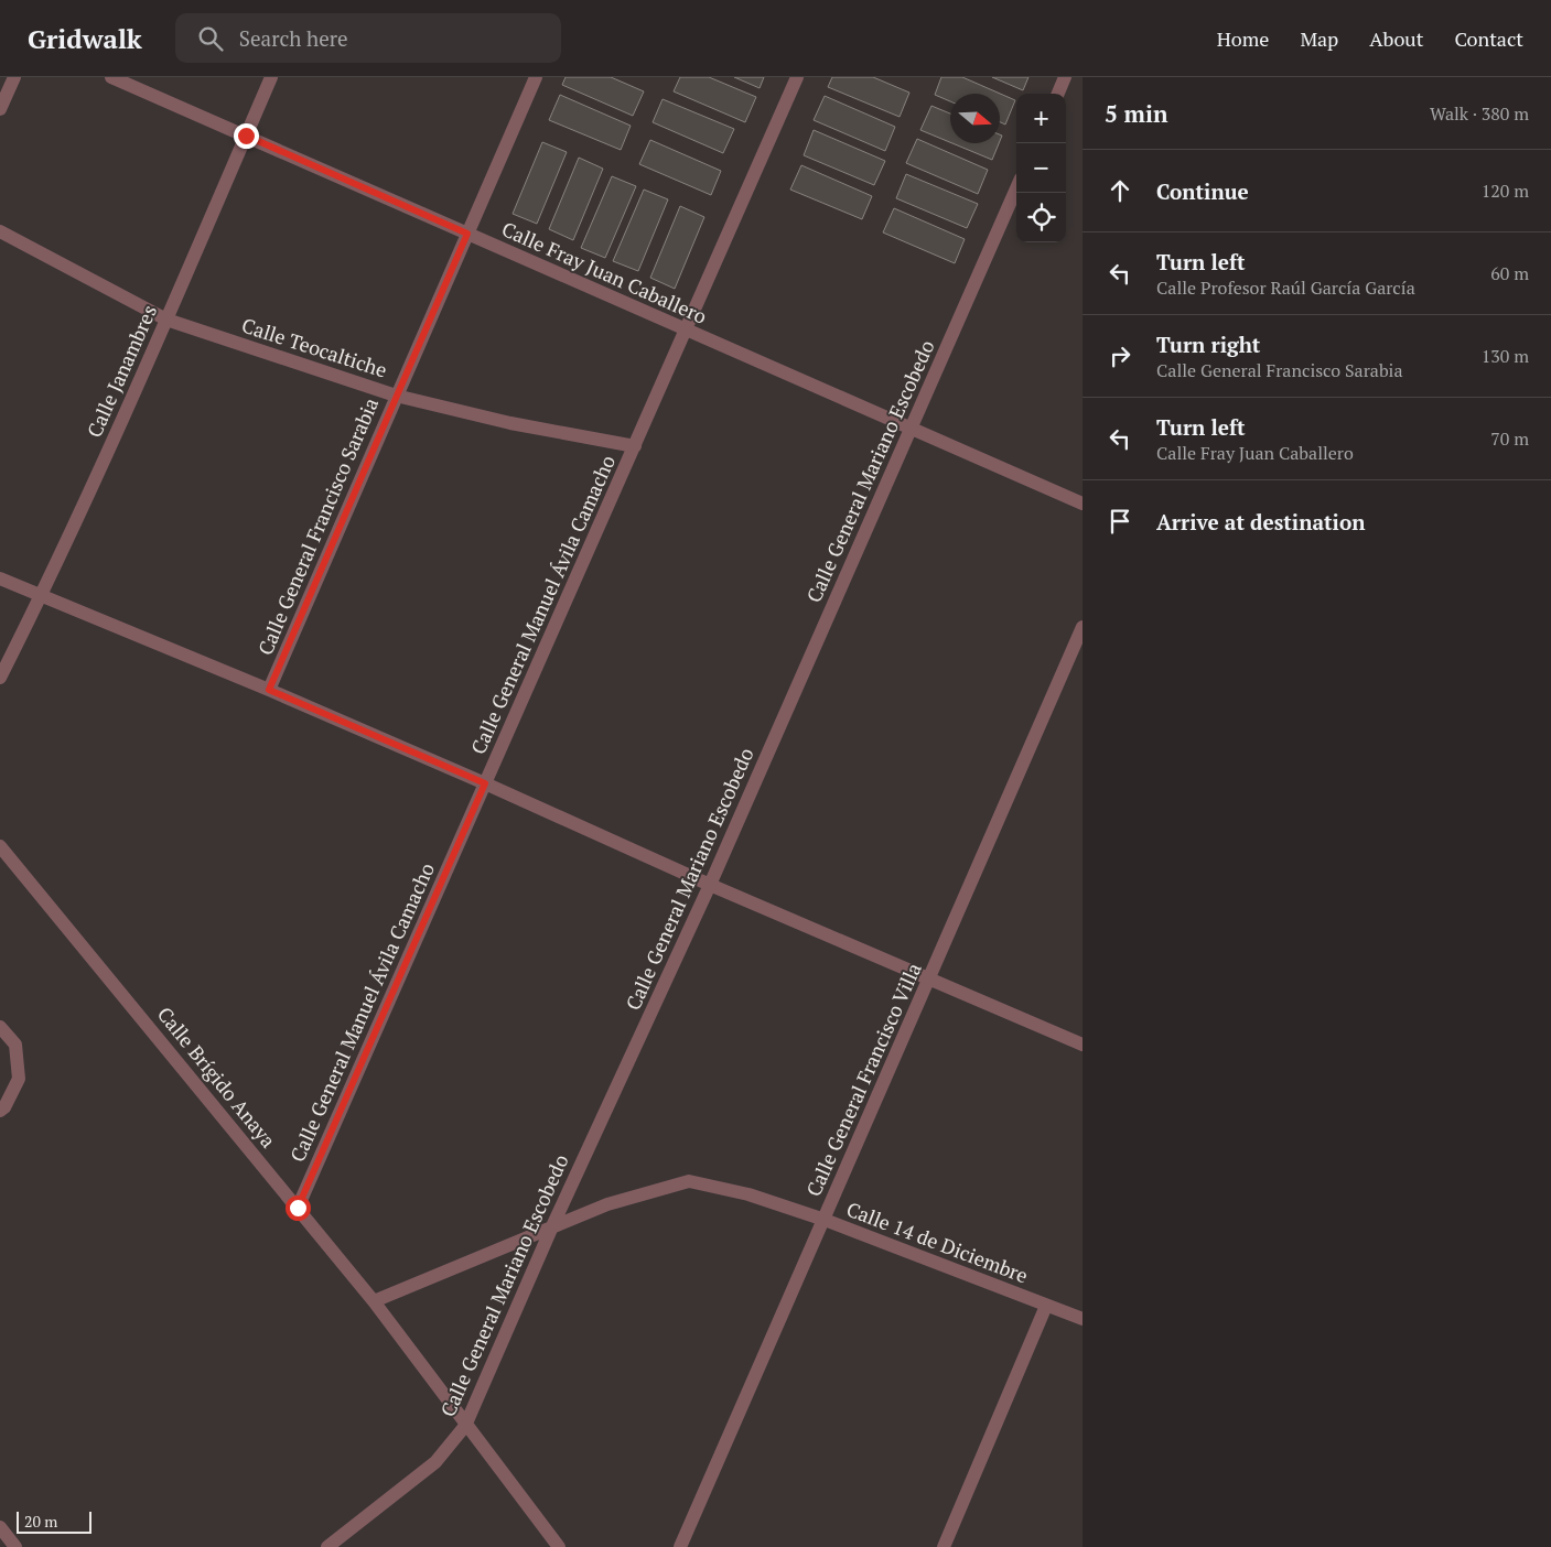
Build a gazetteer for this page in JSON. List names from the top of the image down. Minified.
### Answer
{"streets":{"street":["Calle Fray Juan Caballero","Calle Teocaltiche","Calle Janambres","Calle General Mariano Escobedo","Calle General Francisco Sarabia","Calle General Manuel Ávila Camacho","Calle Brígido Anaya","Calle General Francisco Villa","Calle 14 de Diciembre"]},"crossings":[["Calle Fray Juan Caballero","Calle Janambres"],["Calle Fray Juan Caballero","Calle General Mariano Escobedo"],["Calle Fray Juan Caballero","Calle General Francisco Sarabia"],["Calle Fray Juan Caballero","Calle General Manuel Ávila Camacho"],["Calle Teocaltiche","Calle Janambres"],["Calle Teocaltiche","Calle General Francisco Sarabia"],["Calle Teocaltiche","Calle General Manuel Ávila Camacho"],["Calle General Mariano Escobedo","Calle Brígido Anaya"],["Calle General Mariano Escobedo","Calle 14 de Diciembre"],["Calle General Manuel Ávila Camacho","Calle Brígido Anaya"],["Calle Brígido Anaya","Calle 14 de Diciembre"],["Calle General Francisco Villa","Calle 14 de Diciembre"]],"scale_bar":"20 m","north":"right","page":{"header":"Gridwalk","search":"Search here","nav":["Home","Map","About","Contact"],"heading":["5 min","Walk · 380 m"],"map_buttons":["+","−"],"list":[["Continue","120 m"],["Turn left","Calle Profesor Raúl García García","60 m"],["Turn right","Calle General Francisco Sarabia","130 m"],["Turn left","Calle Fray Juan Caballero","70 m"],"Arrive at destination"],"scale":"20 m"}}
